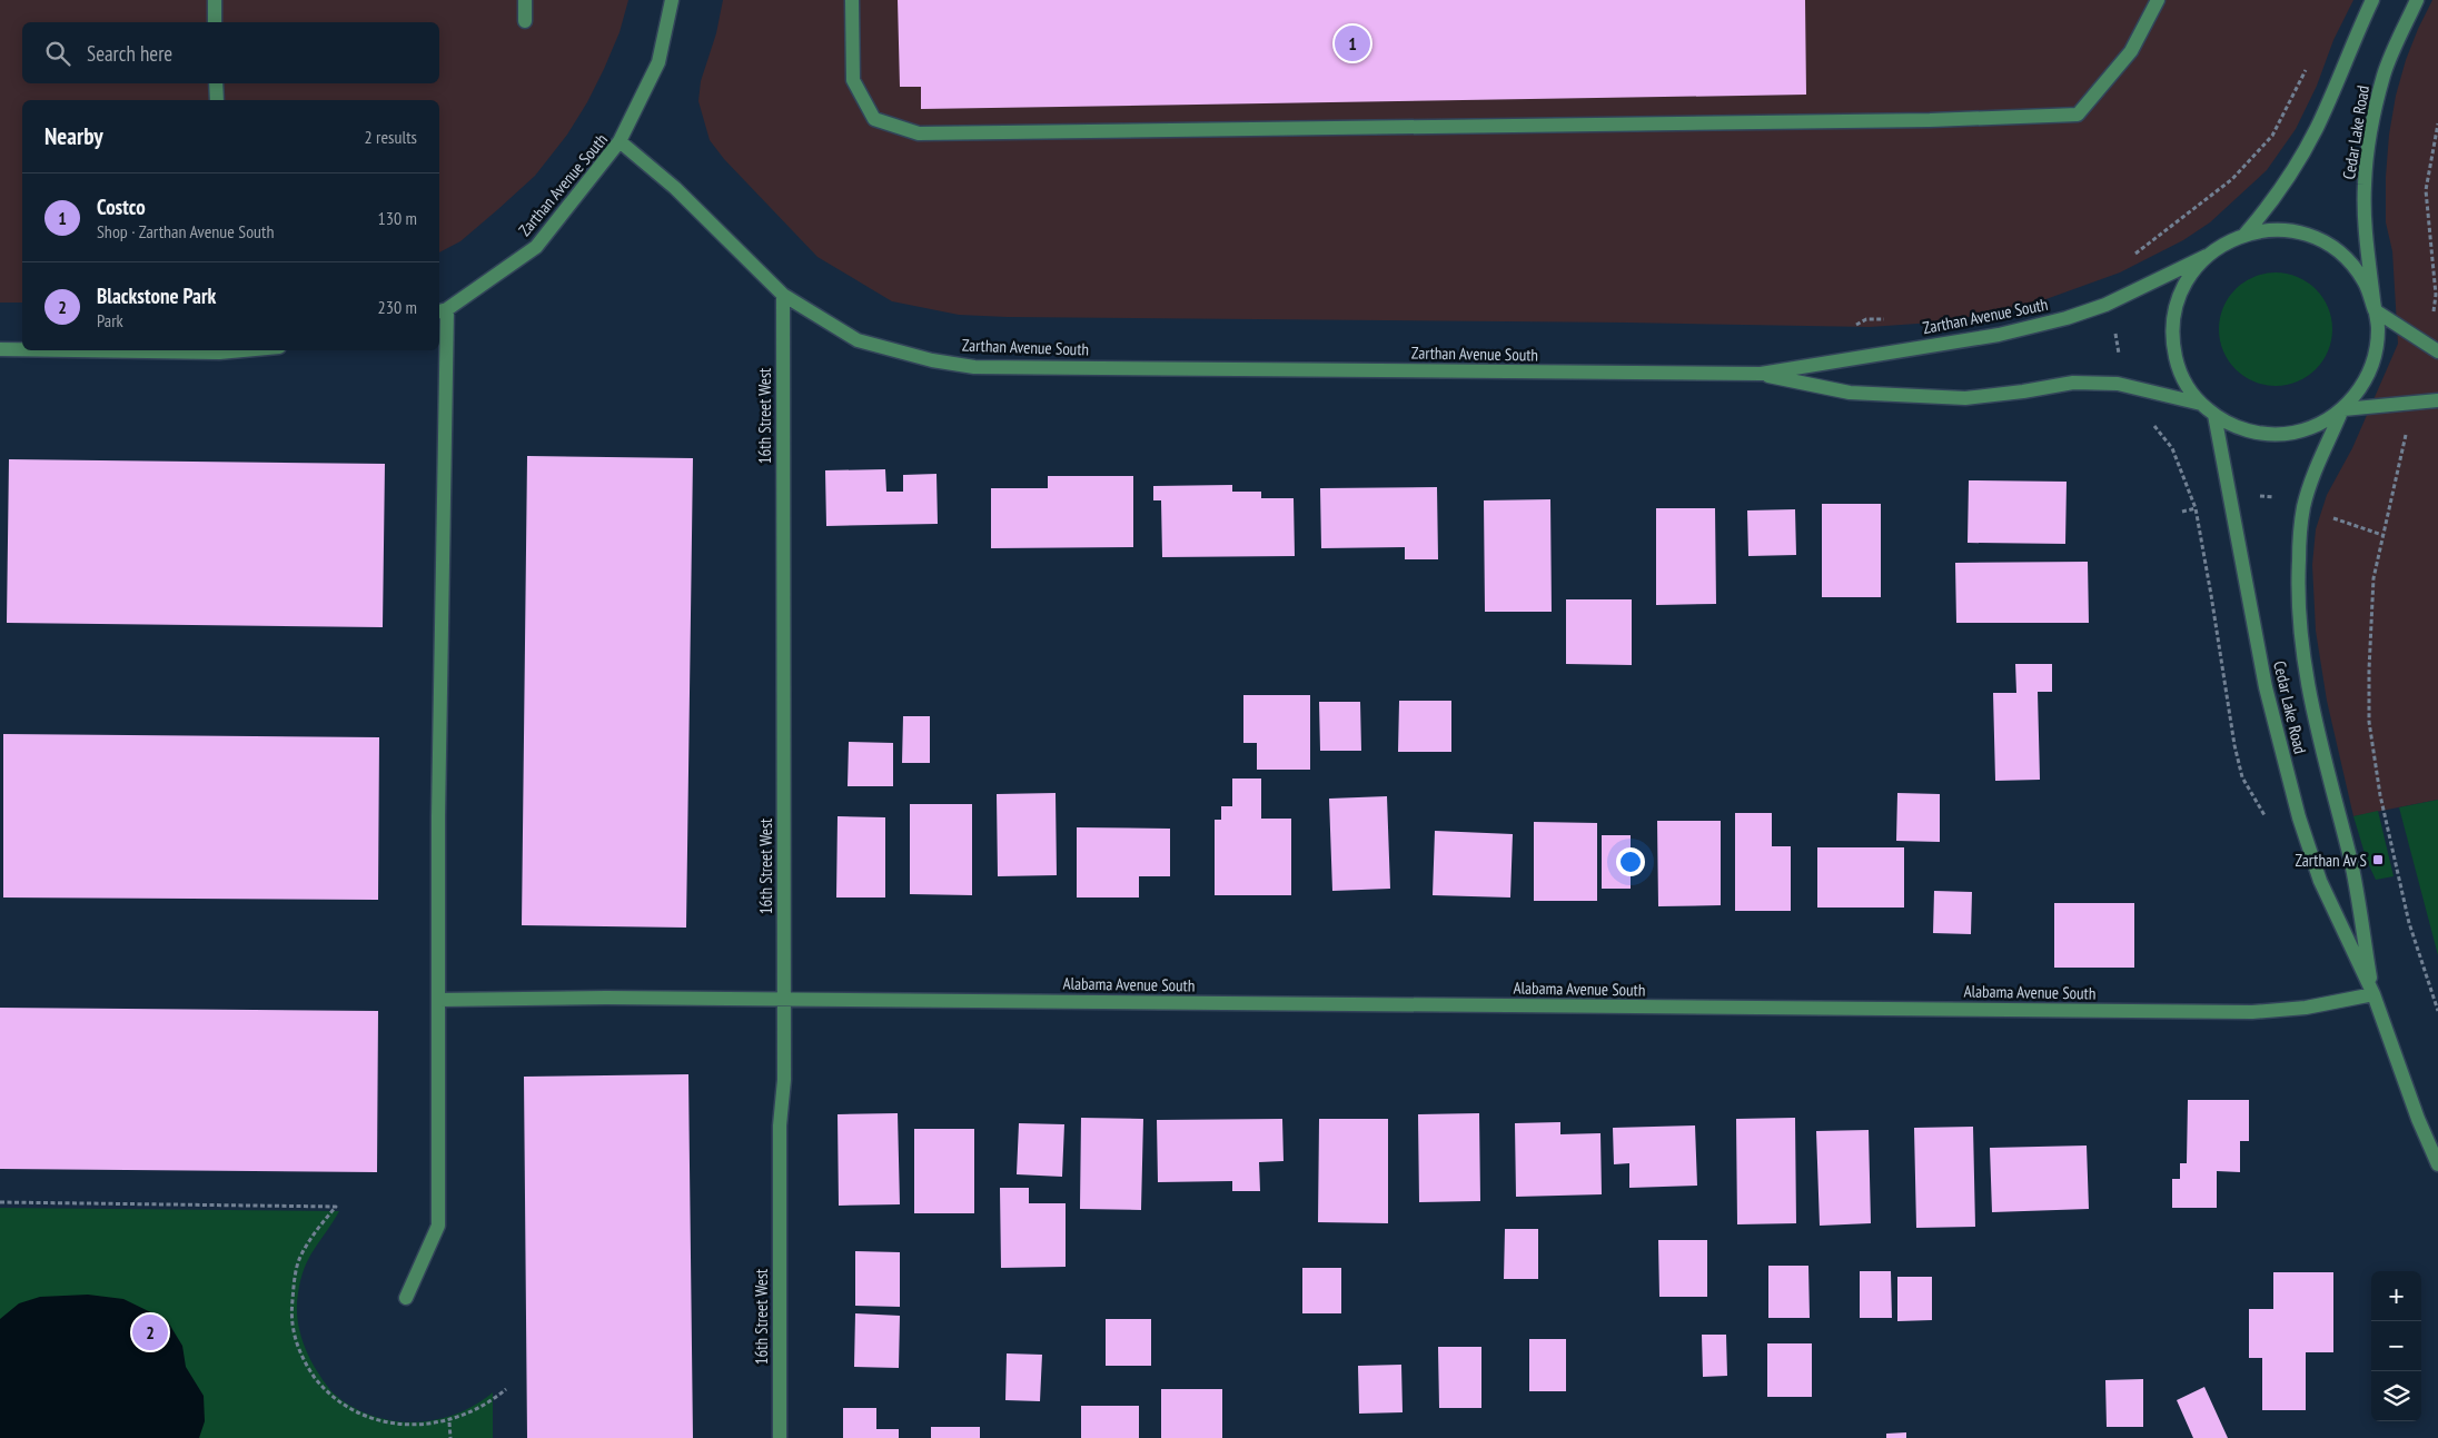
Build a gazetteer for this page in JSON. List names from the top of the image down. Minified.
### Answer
{"streets":{"street":["Cedar Lake Road","Zarthan Avenue South","16th Street West","Alabama Avenue South"]},"crossings":[["Cedar Lake Road","Zarthan Avenue South"],["Cedar Lake Road","Alabama Avenue South"],["Zarthan Avenue South","16th Street West"],["16th Street West","Alabama Avenue South"]],"places":{"transit":["Zarthan Av S"]},"page":{"search":"Search here","pins":["1","2"],"heading":["Nearby","2 results"],"list":[{"mark":"1","name":"Costco","note":"Shop · Zarthan Avenue South","value":"130 m"},{"mark":"2","name":"Blackstone Park","note":"Park","value":"230 m"}],"map_buttons":["+","−"]}}
